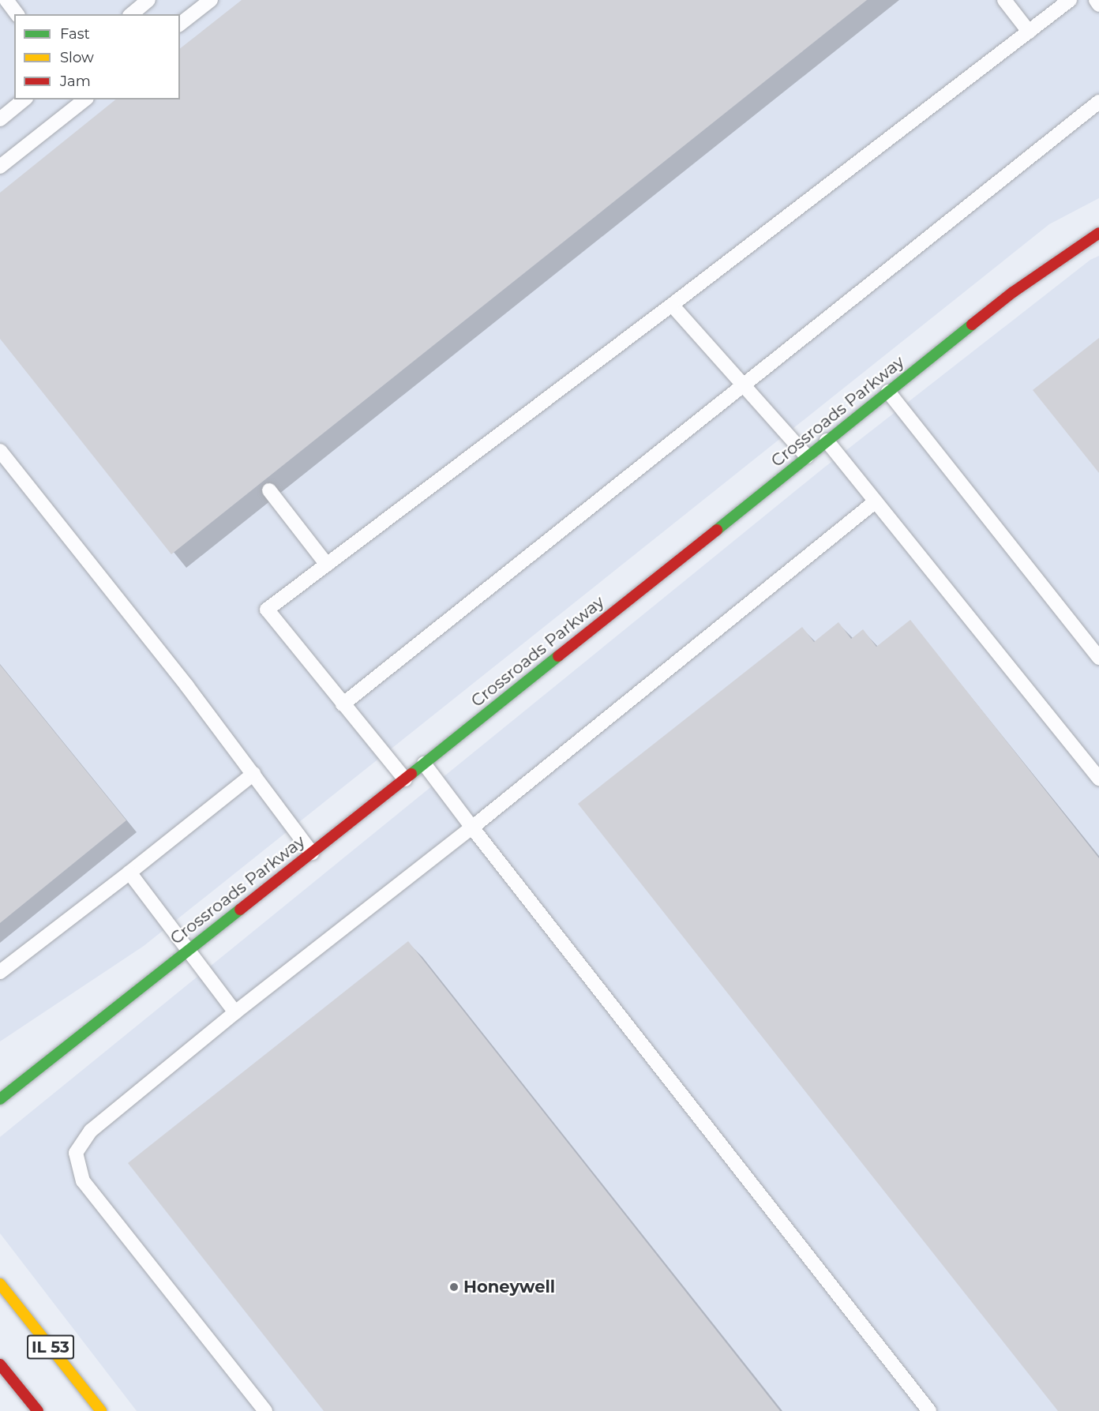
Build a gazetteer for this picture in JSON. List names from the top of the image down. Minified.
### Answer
{"streets":{"street":["Crossroads Parkway","IL 53"]},"places":["Honeywell"],"legend":["Fast","Slow","Jam"]}
